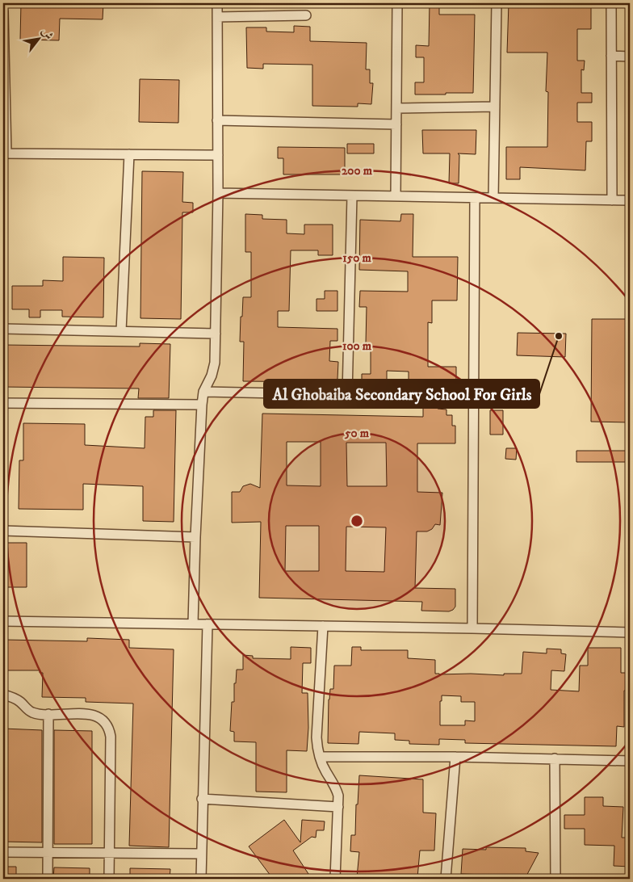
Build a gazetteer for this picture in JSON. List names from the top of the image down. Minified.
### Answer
{"places":["Al Ghobaiba Secondary School For Girls"],"north":"top right","rings":["200 m","150 m","100 m","50 m"]}
